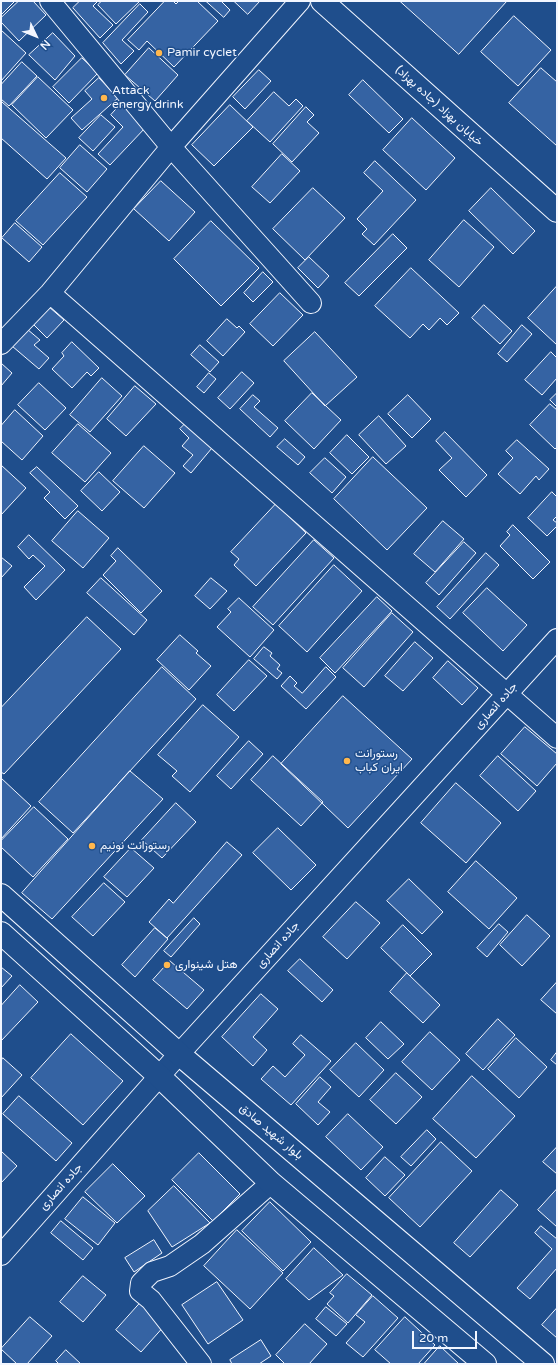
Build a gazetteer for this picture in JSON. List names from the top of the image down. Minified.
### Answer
{"streets":{"main road":["خیابان بهزاد (جاده بهزاد)","بلوار شهید صادق"],"street":["جاده انصاری"]},"crossings":[["جاده انصاری","بلوار شهید صادق"]],"places":["Pamir cyclet","Attack energy drink","رستورانت ایران کباب","رستورانت نونیم","هتل شینواری"],"scale_bar":"20 m","north":"bottom right"}
